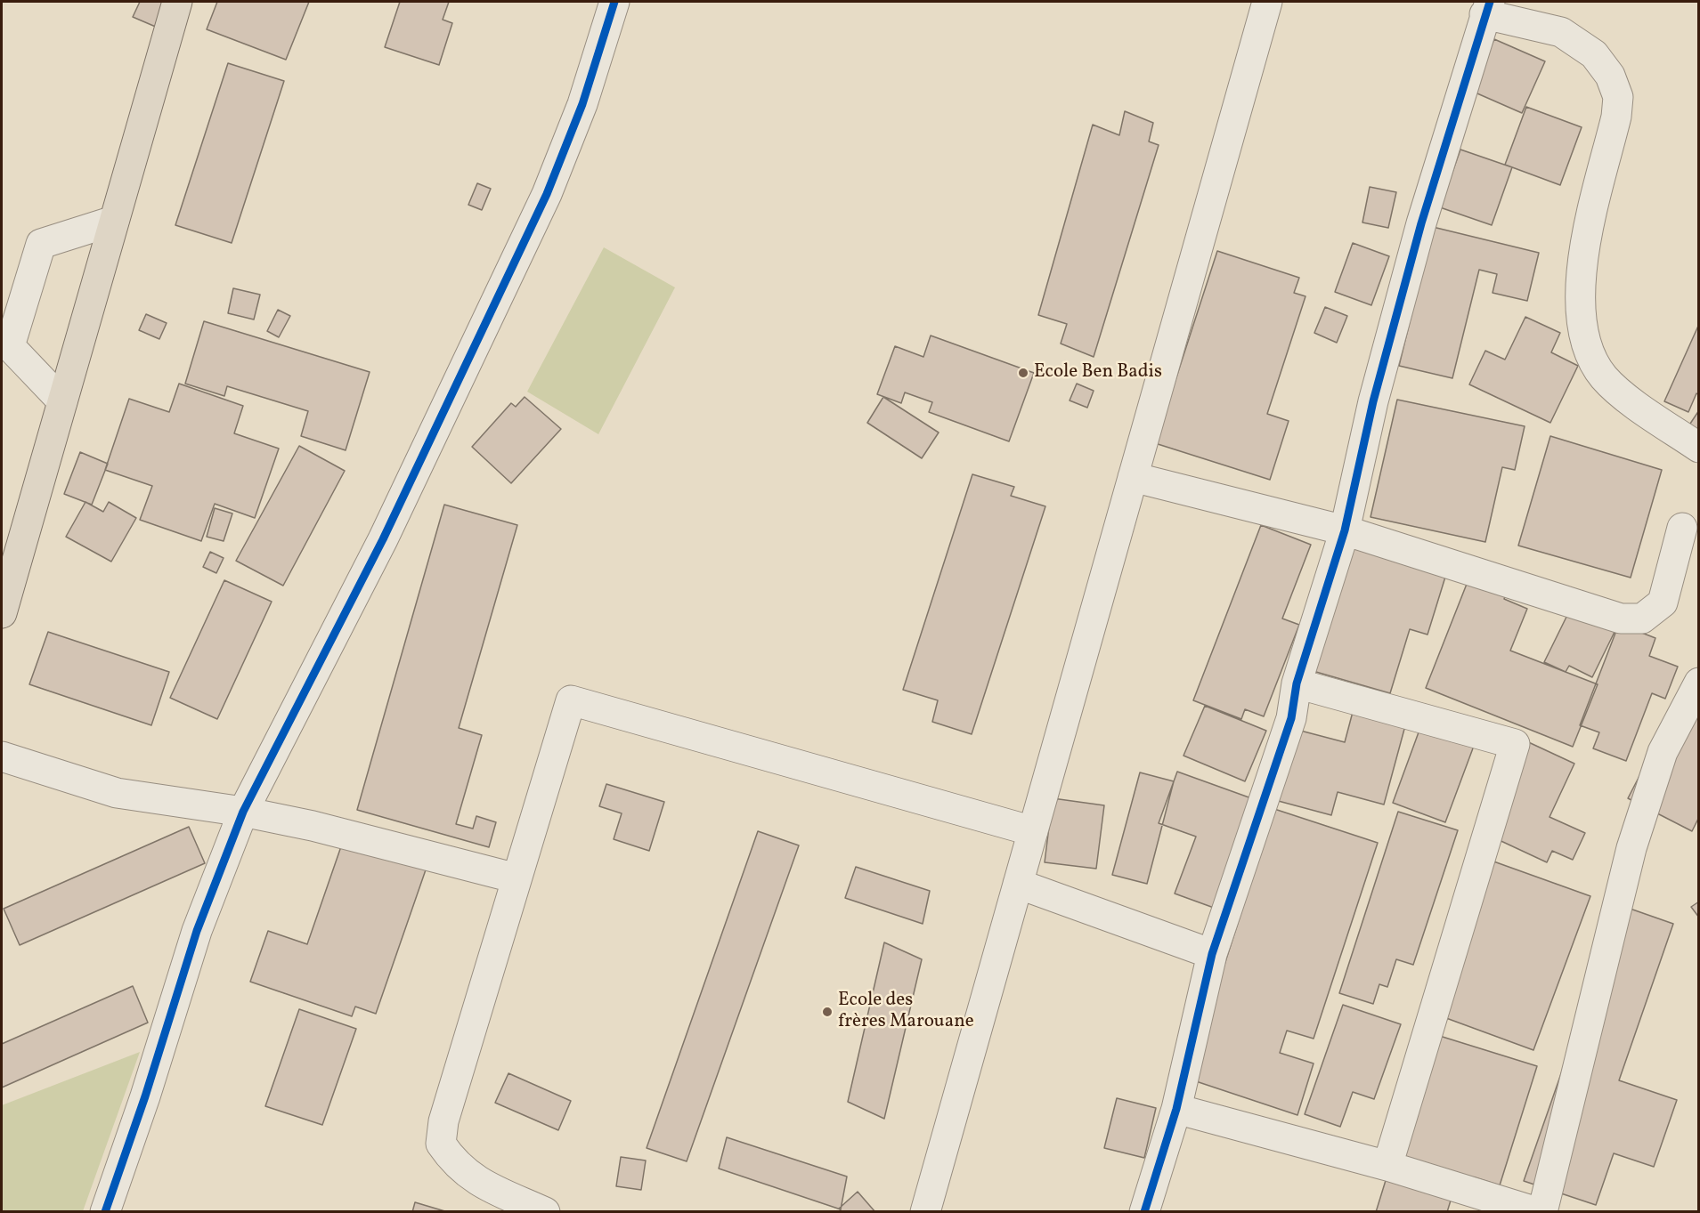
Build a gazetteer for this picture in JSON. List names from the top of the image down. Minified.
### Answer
{"places":["Ecole Ben Badis","Ecole des frères Marouane"]}
